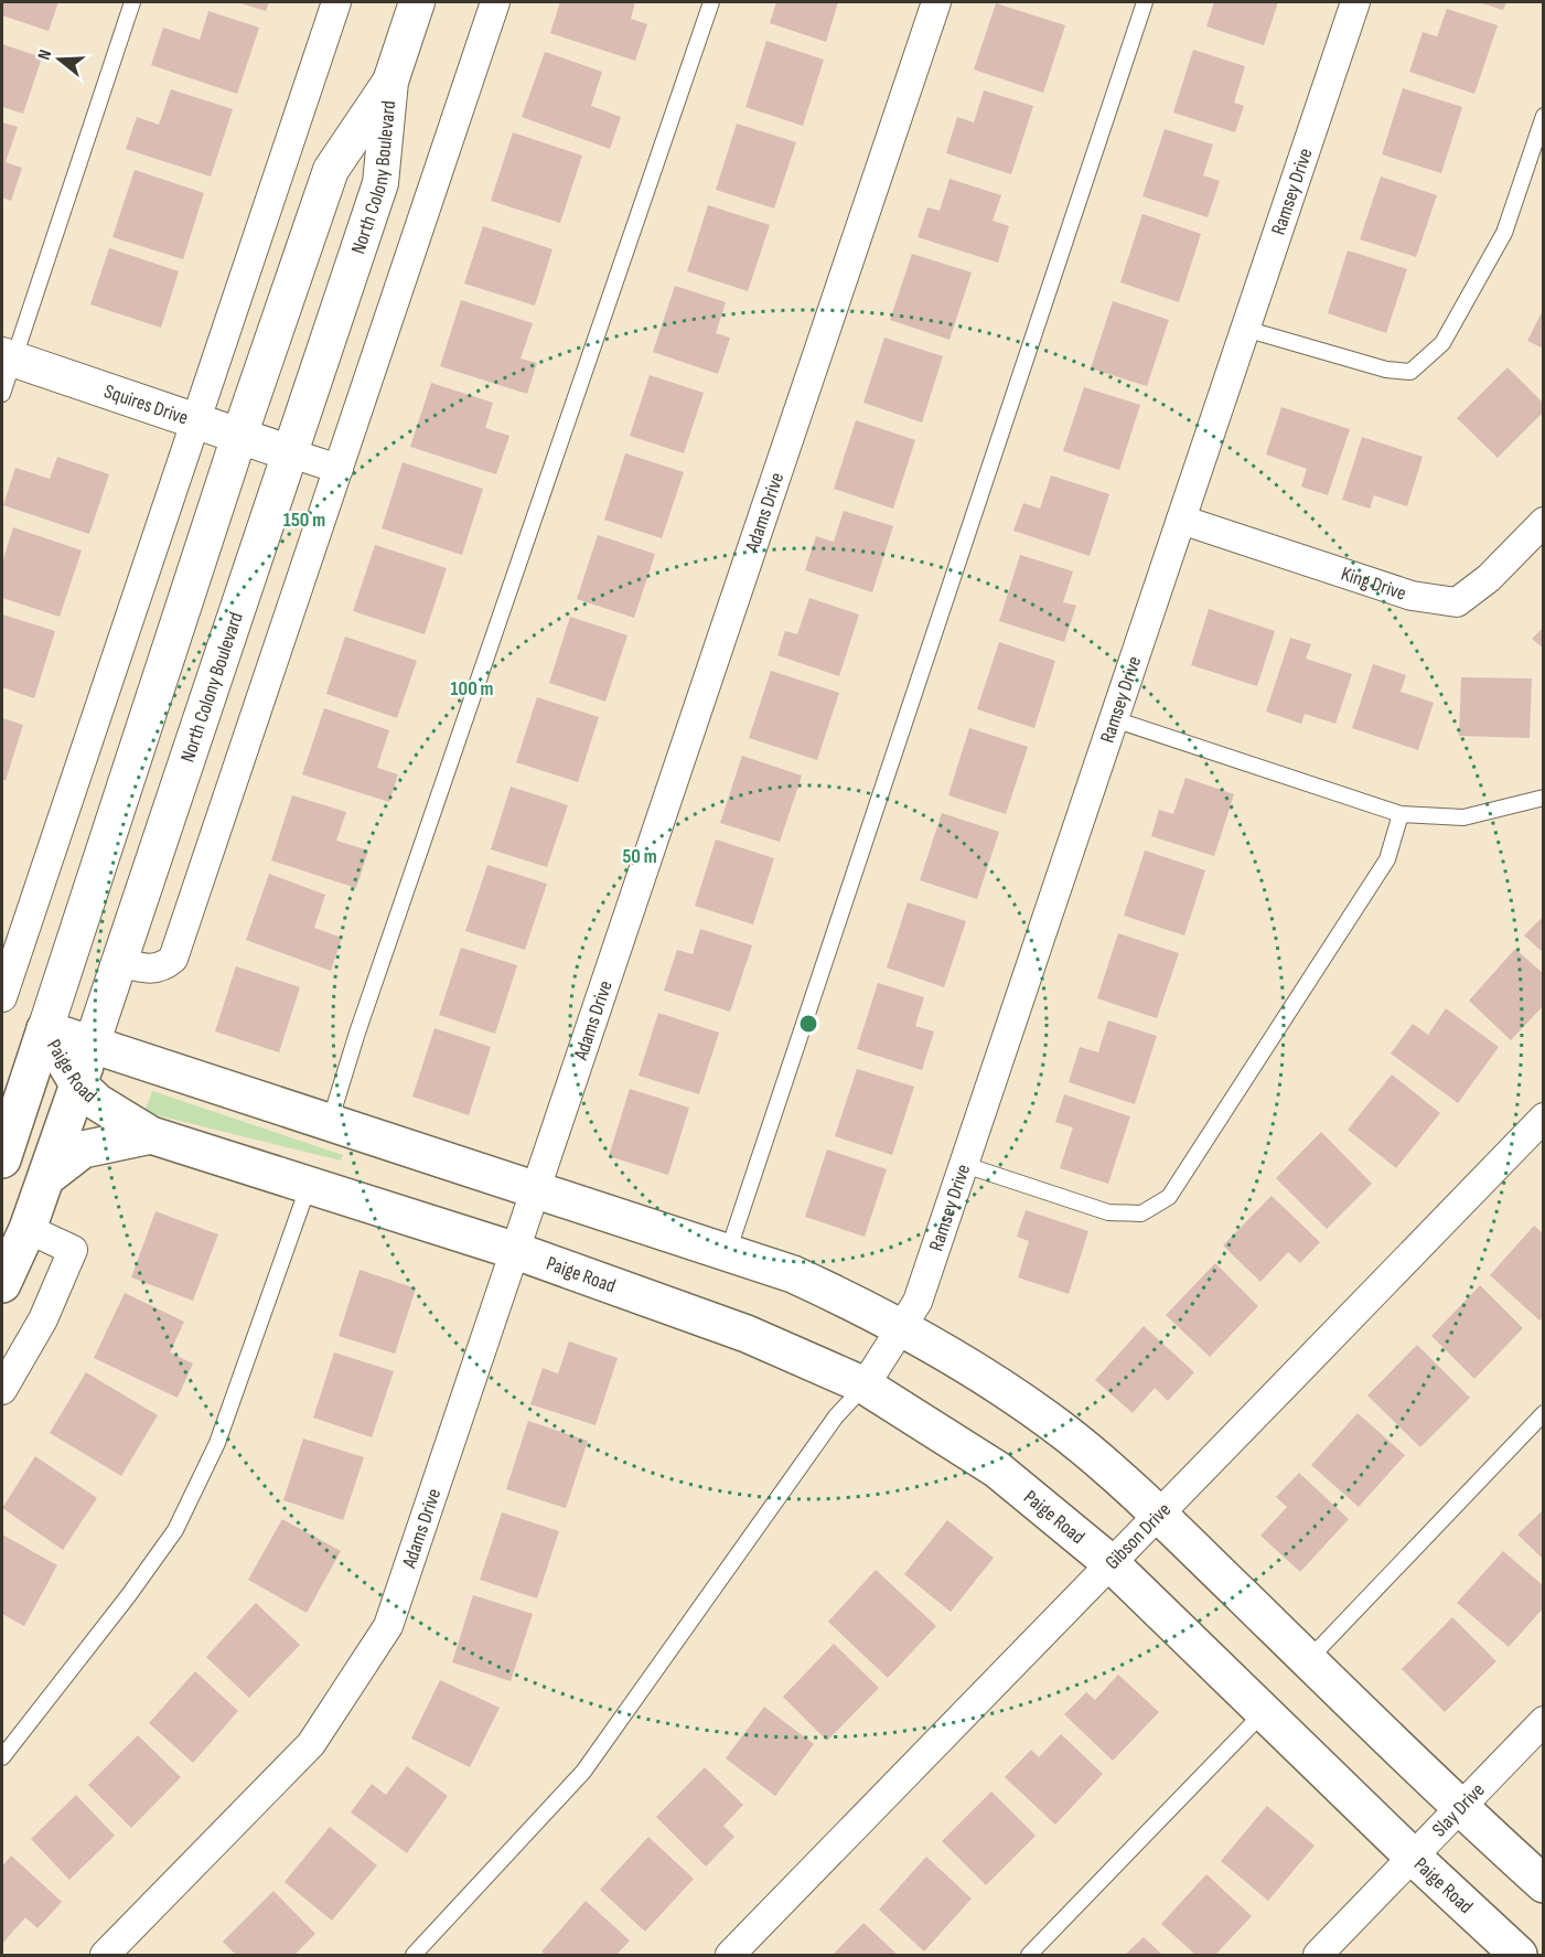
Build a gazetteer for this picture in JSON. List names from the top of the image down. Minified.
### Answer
{"streets":{"main road":["North Colony Boulevard","Paige Road"],"street":["Ramsey Drive","Squires Drive","Adams Drive","King Drive","Gibson Drive","Slay Drive"]},"crossings":[["North Colony Boulevard","Squires Drive"],["North Colony Boulevard","Paige Road"],["Ramsey Drive","King Drive"],["Ramsey Drive","Paige Road"],["Adams Drive","Paige Road"],["Paige Road","Gibson Drive"],["Paige Road","Slay Drive"]],"north":"left","rings":["150 m","100 m","50 m"]}
